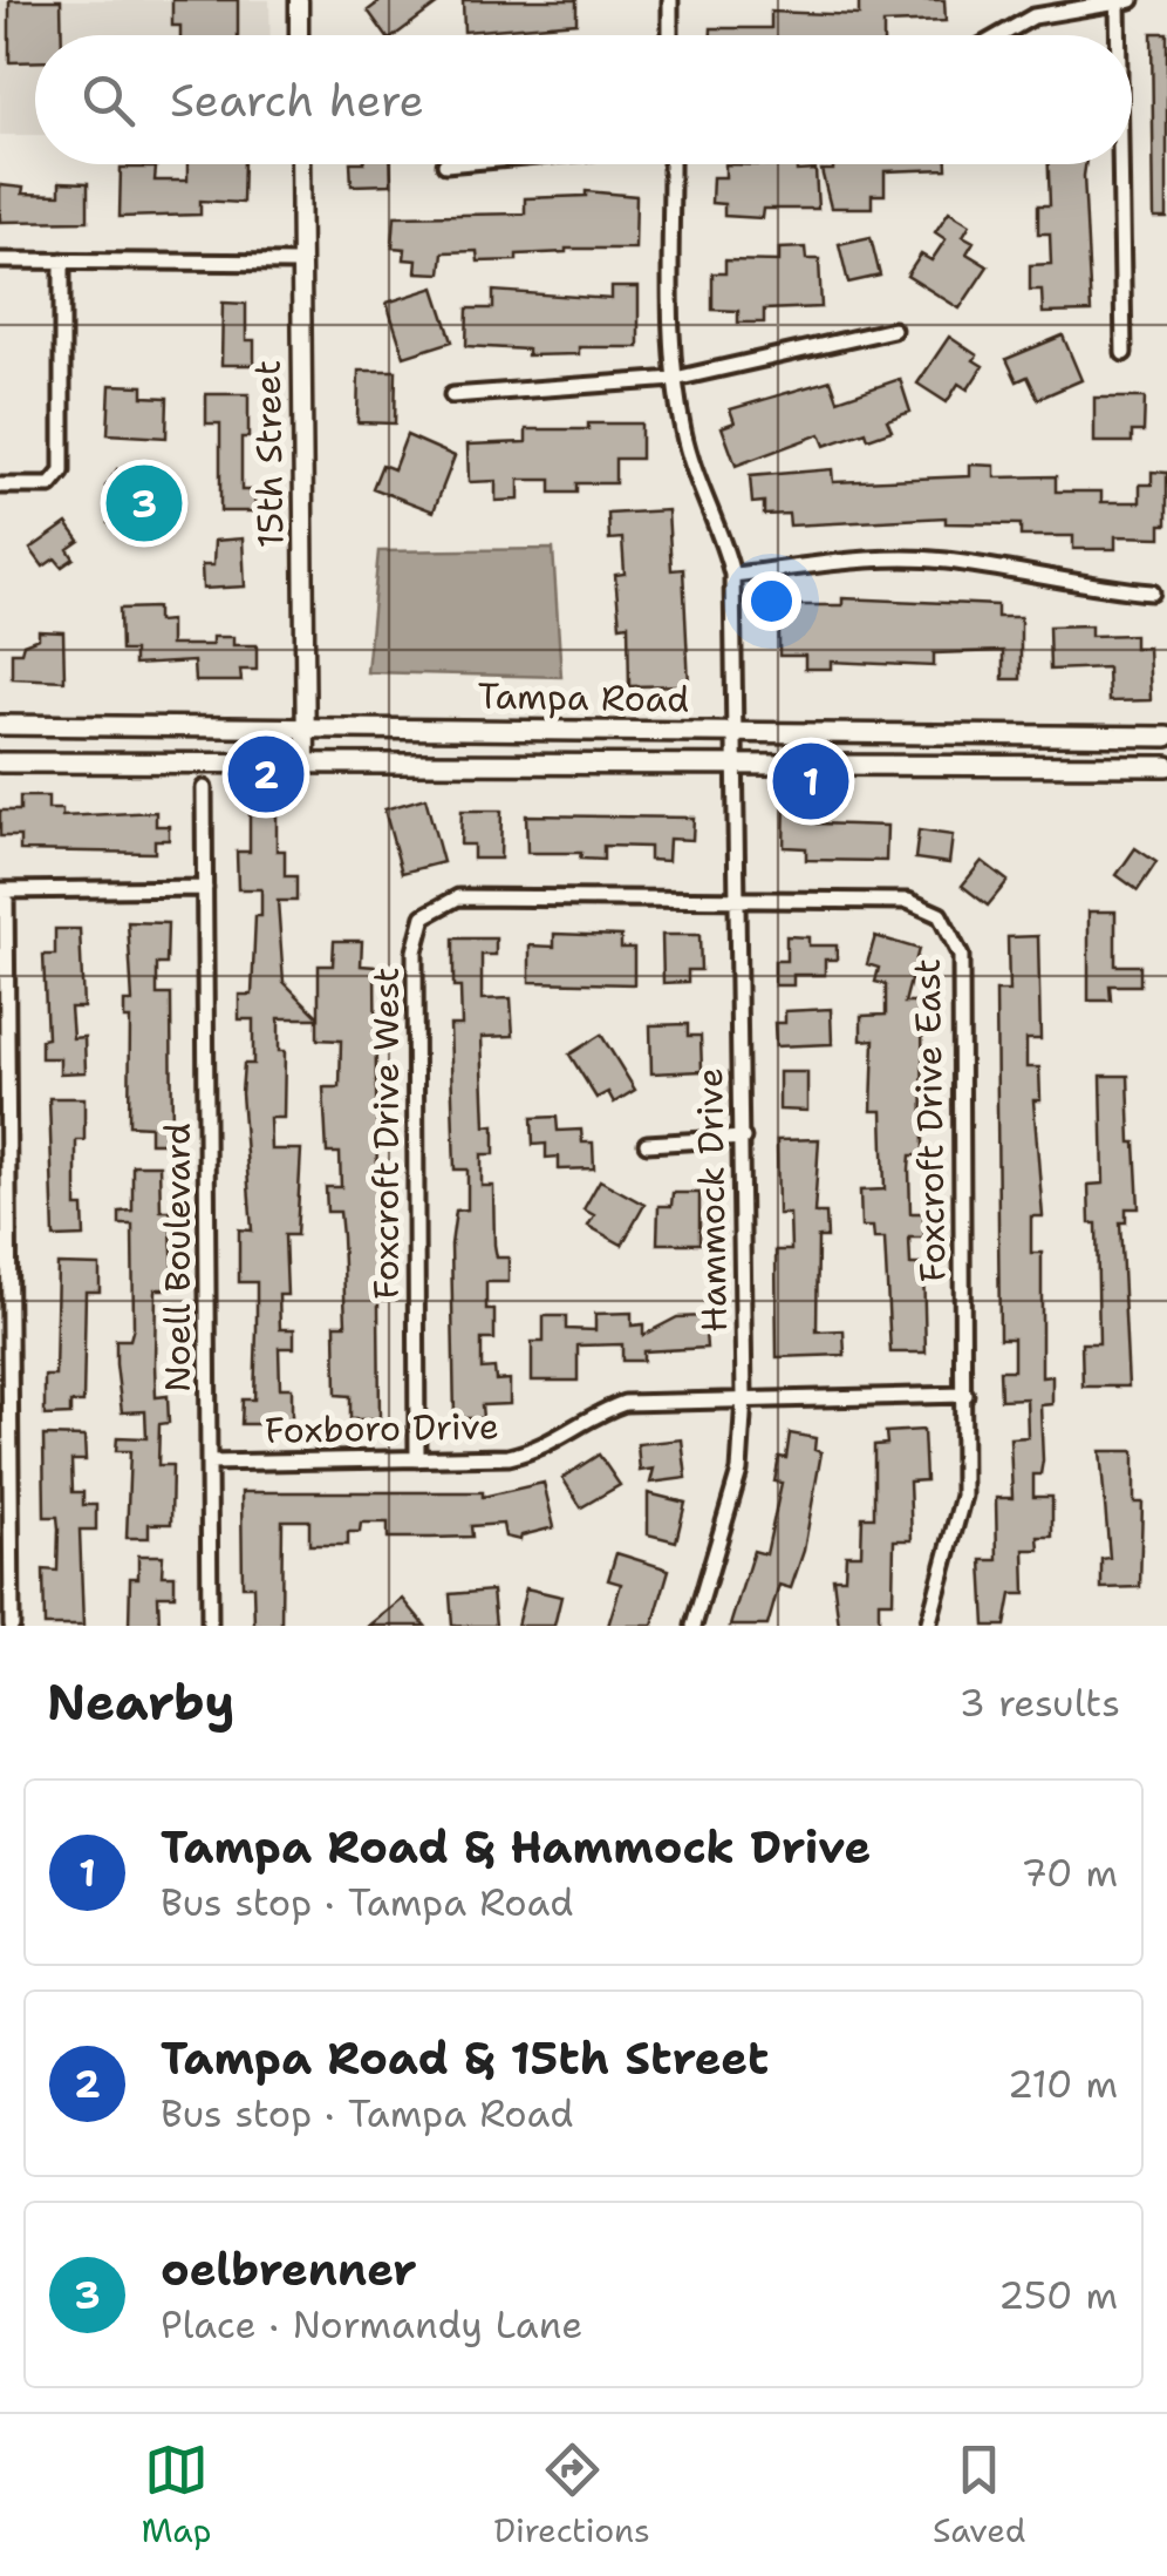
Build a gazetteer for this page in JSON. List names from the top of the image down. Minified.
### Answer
{"streets":{"main road":["Tampa Road"],"street":["15th Street","Foxcroft Drive East","Foxcroft Drive West","Hammock Drive","Noell Boulevard","Foxboro Drive"]},"crossings":[["15th Street","Tampa Road"],["Tampa Road","Hammock Drive"],["Foxcroft Drive East","Foxcroft Drive West"],["Foxcroft Drive East","Hammock Drive"],["Foxcroft Drive East","Foxboro Drive"],["Foxcroft Drive West","Hammock Drive"],["Foxcroft Drive West","Foxboro Drive"],["Hammock Drive","Foxboro Drive"],["Noell Boulevard","Foxboro Drive"]],"page":{"search":"Search here","pins":["3","2","1"],"heading":["Nearby","3 results"],"list":[{"mark":"1","name":"Tampa Road & Hammock Drive","note":"Bus stop · Tampa Road","value":"70 m"},{"mark":"2","name":"Tampa Road & 15th Street","note":"Bus stop · Tampa Road","value":"210 m"},{"mark":"3","name":"oelbrenner","note":"Place · Normandy Lane","value":"250 m"}],"nav":["Map","Directions","Saved"]}}
